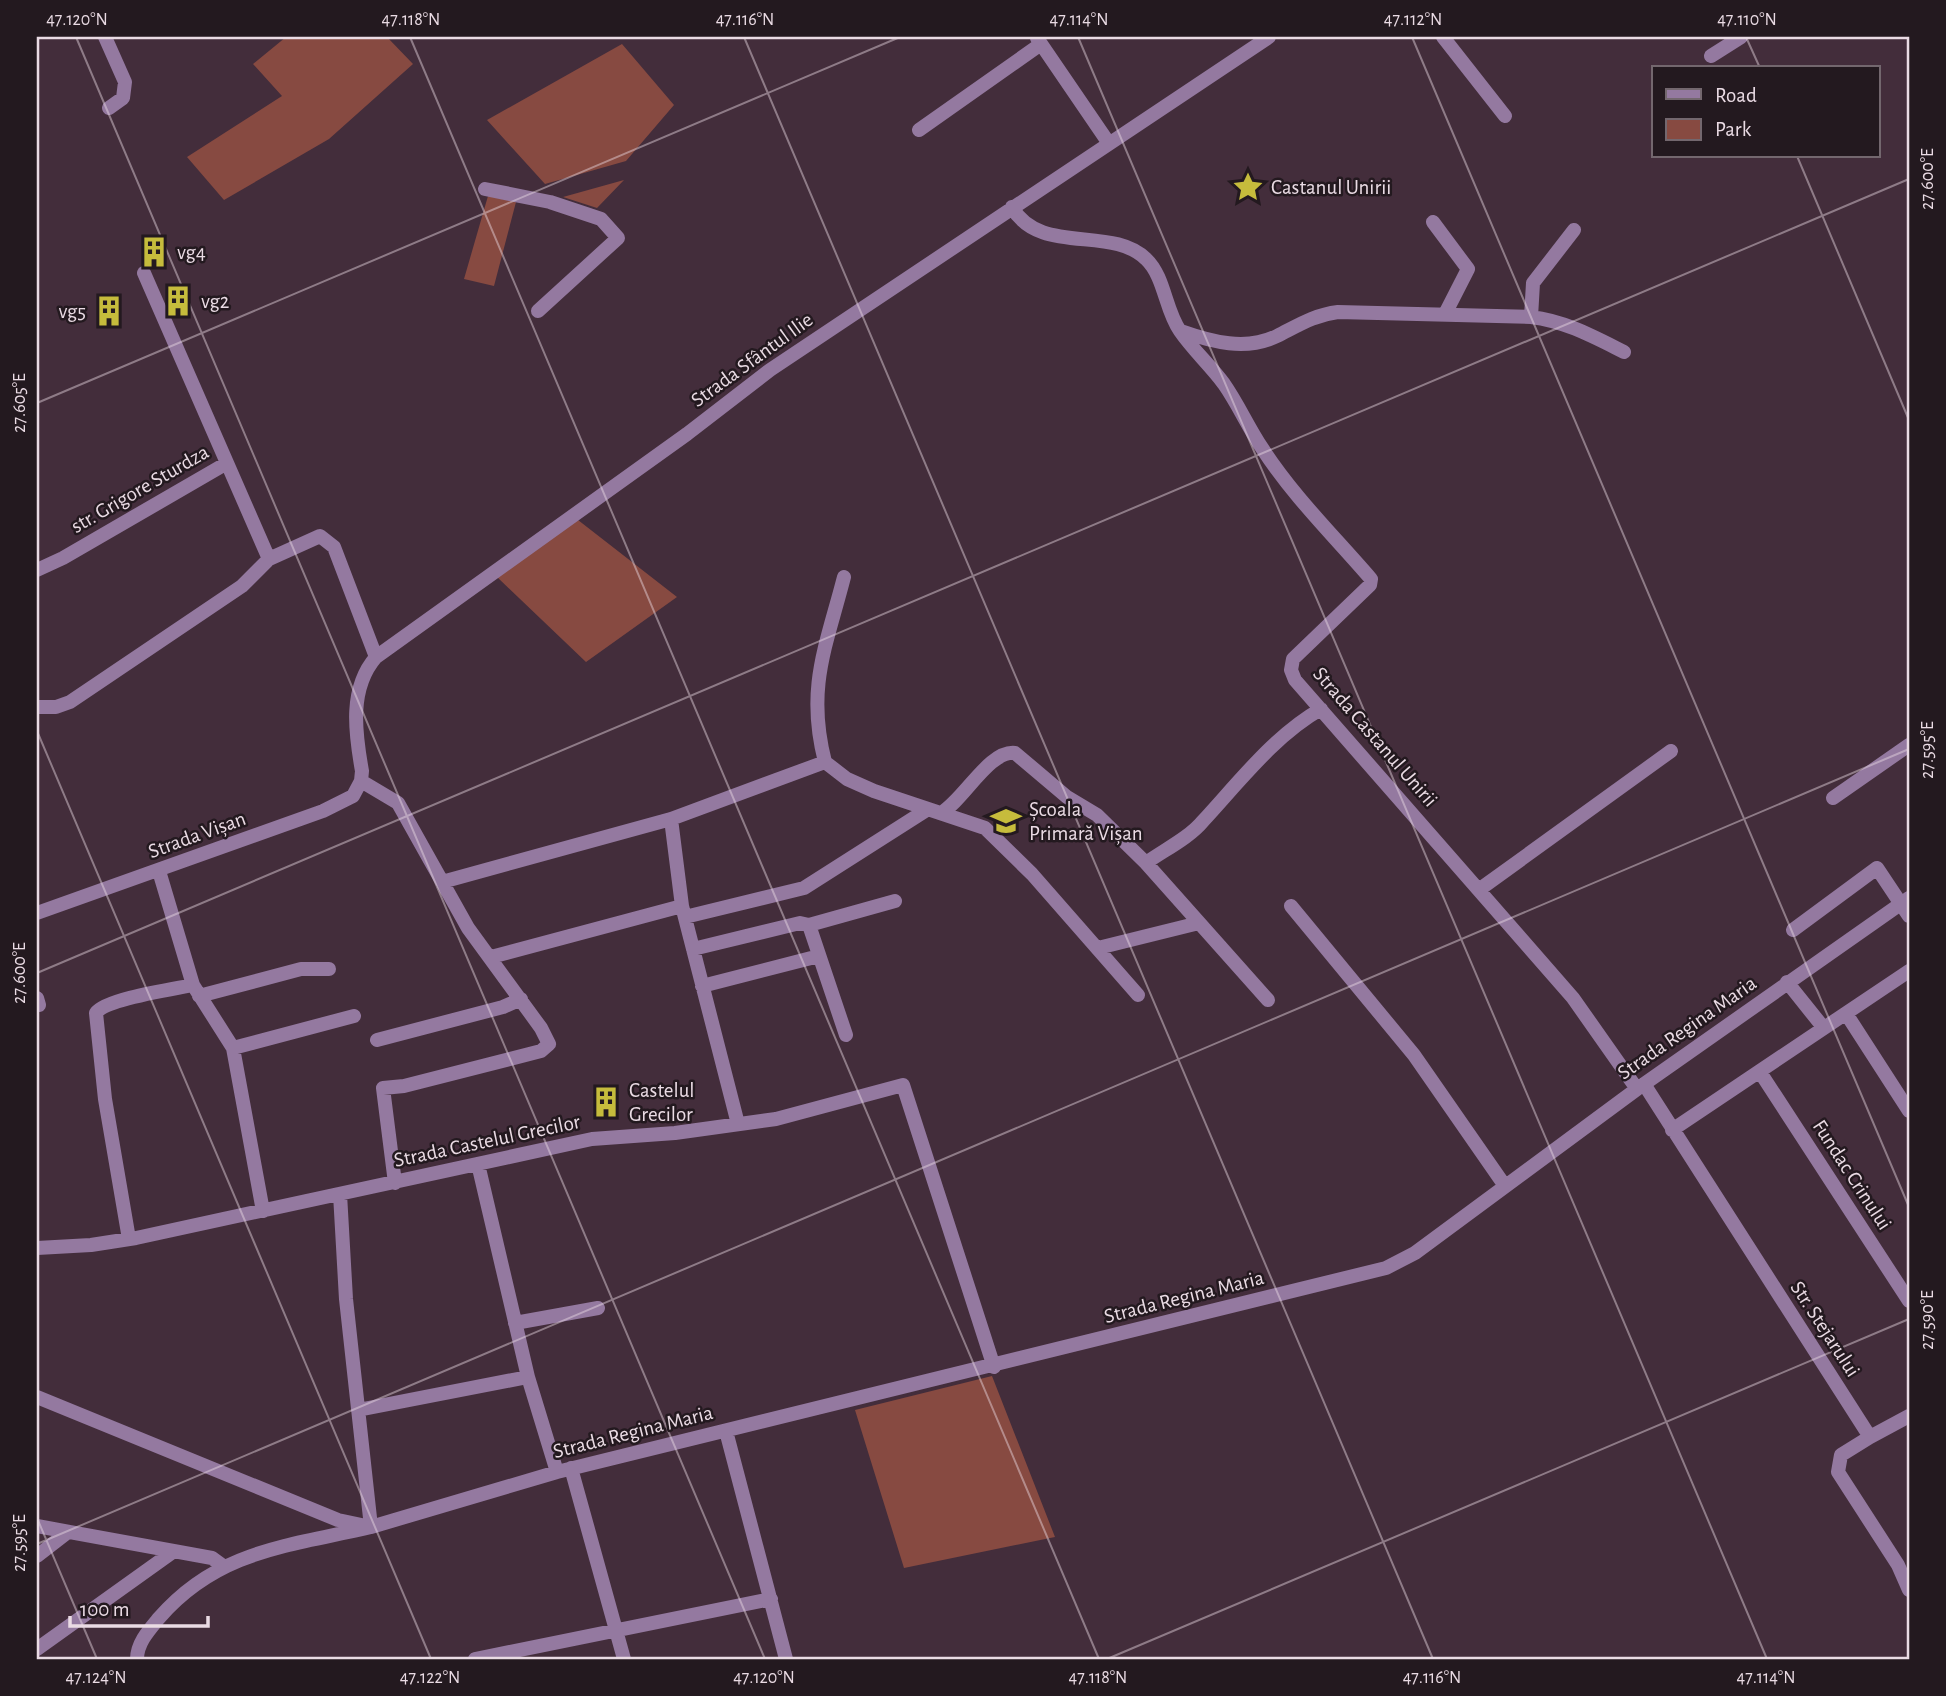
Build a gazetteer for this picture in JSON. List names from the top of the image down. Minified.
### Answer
{"streets":{"street":["Strada Sfântul Ilie","str. Grigore Sturdza","Strada Castanul Unirii","Strada Vișan","Strada Regina Maria","Strada Castelul Grecilor","Fundac Crinului","Str. Stejarului"]},"crossings":[["Strada Sfântul Ilie","Strada Castanul Unirii"],["Strada Sfântul Ilie","Strada Vișan"],["Strada Castanul Unirii","Strada Regina Maria"],["Strada Castanul Unirii","Str. Stejarului"],["Strada Regina Maria","Strada Castelul Grecilor"],["Strada Regina Maria","Str. Stejarului"]],"places":{"place":["Castanul Unirii"],"building":["vg4","vg2","vg5","Castelul Grecilor"],"school or university":["Școala Primară Vișan"]},"legend":["Road","Park"],"scale_bar":"100 m","coordinates":["47.120°N","47.118°N","47.116°N","47.114°N","47.112°N","47.110°N","27.600°E","27.605°E","27.595°E","27.590°E","47.124°N","47.122°N"]}
